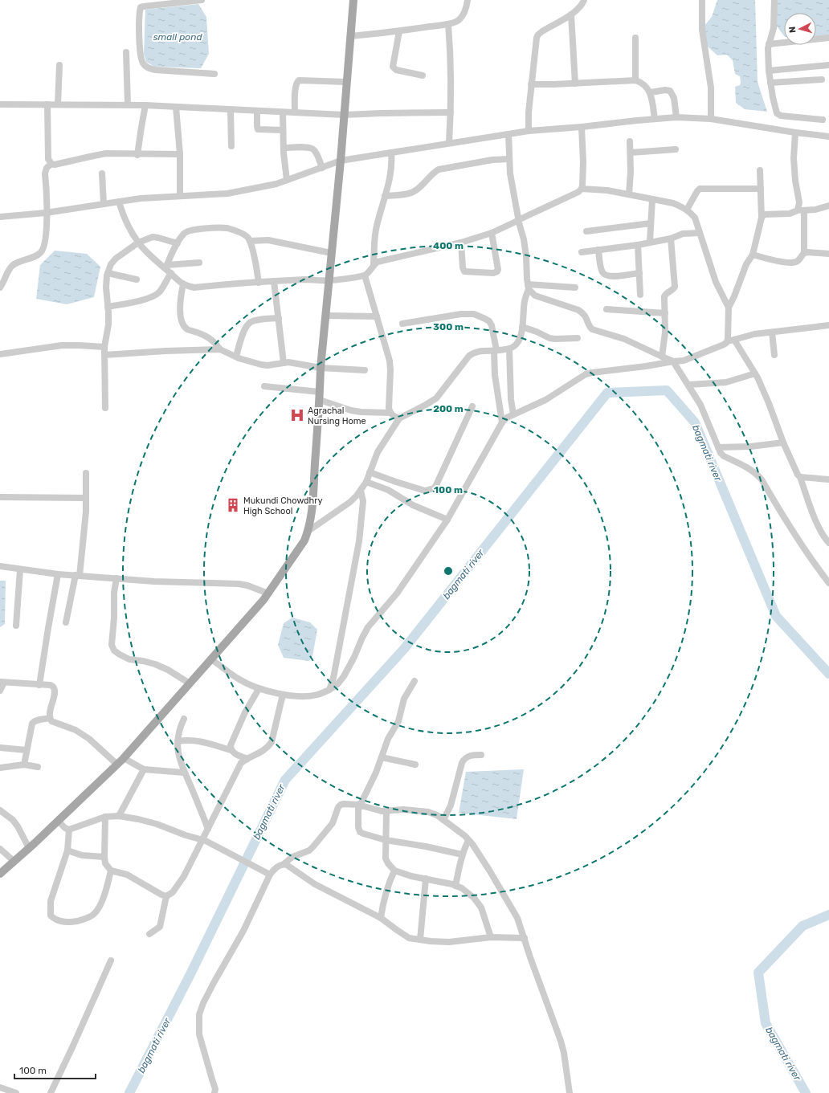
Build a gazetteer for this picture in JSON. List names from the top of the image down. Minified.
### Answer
{"water":["small pond","bagmati river"],"places":{"hospital":["Agrachal Nursing Home"],"building":["Mukundi Chowdhry High School"]},"scale_bar":"100 m","north":"left","rings":["400 m","300 m","200 m","100 m"]}
